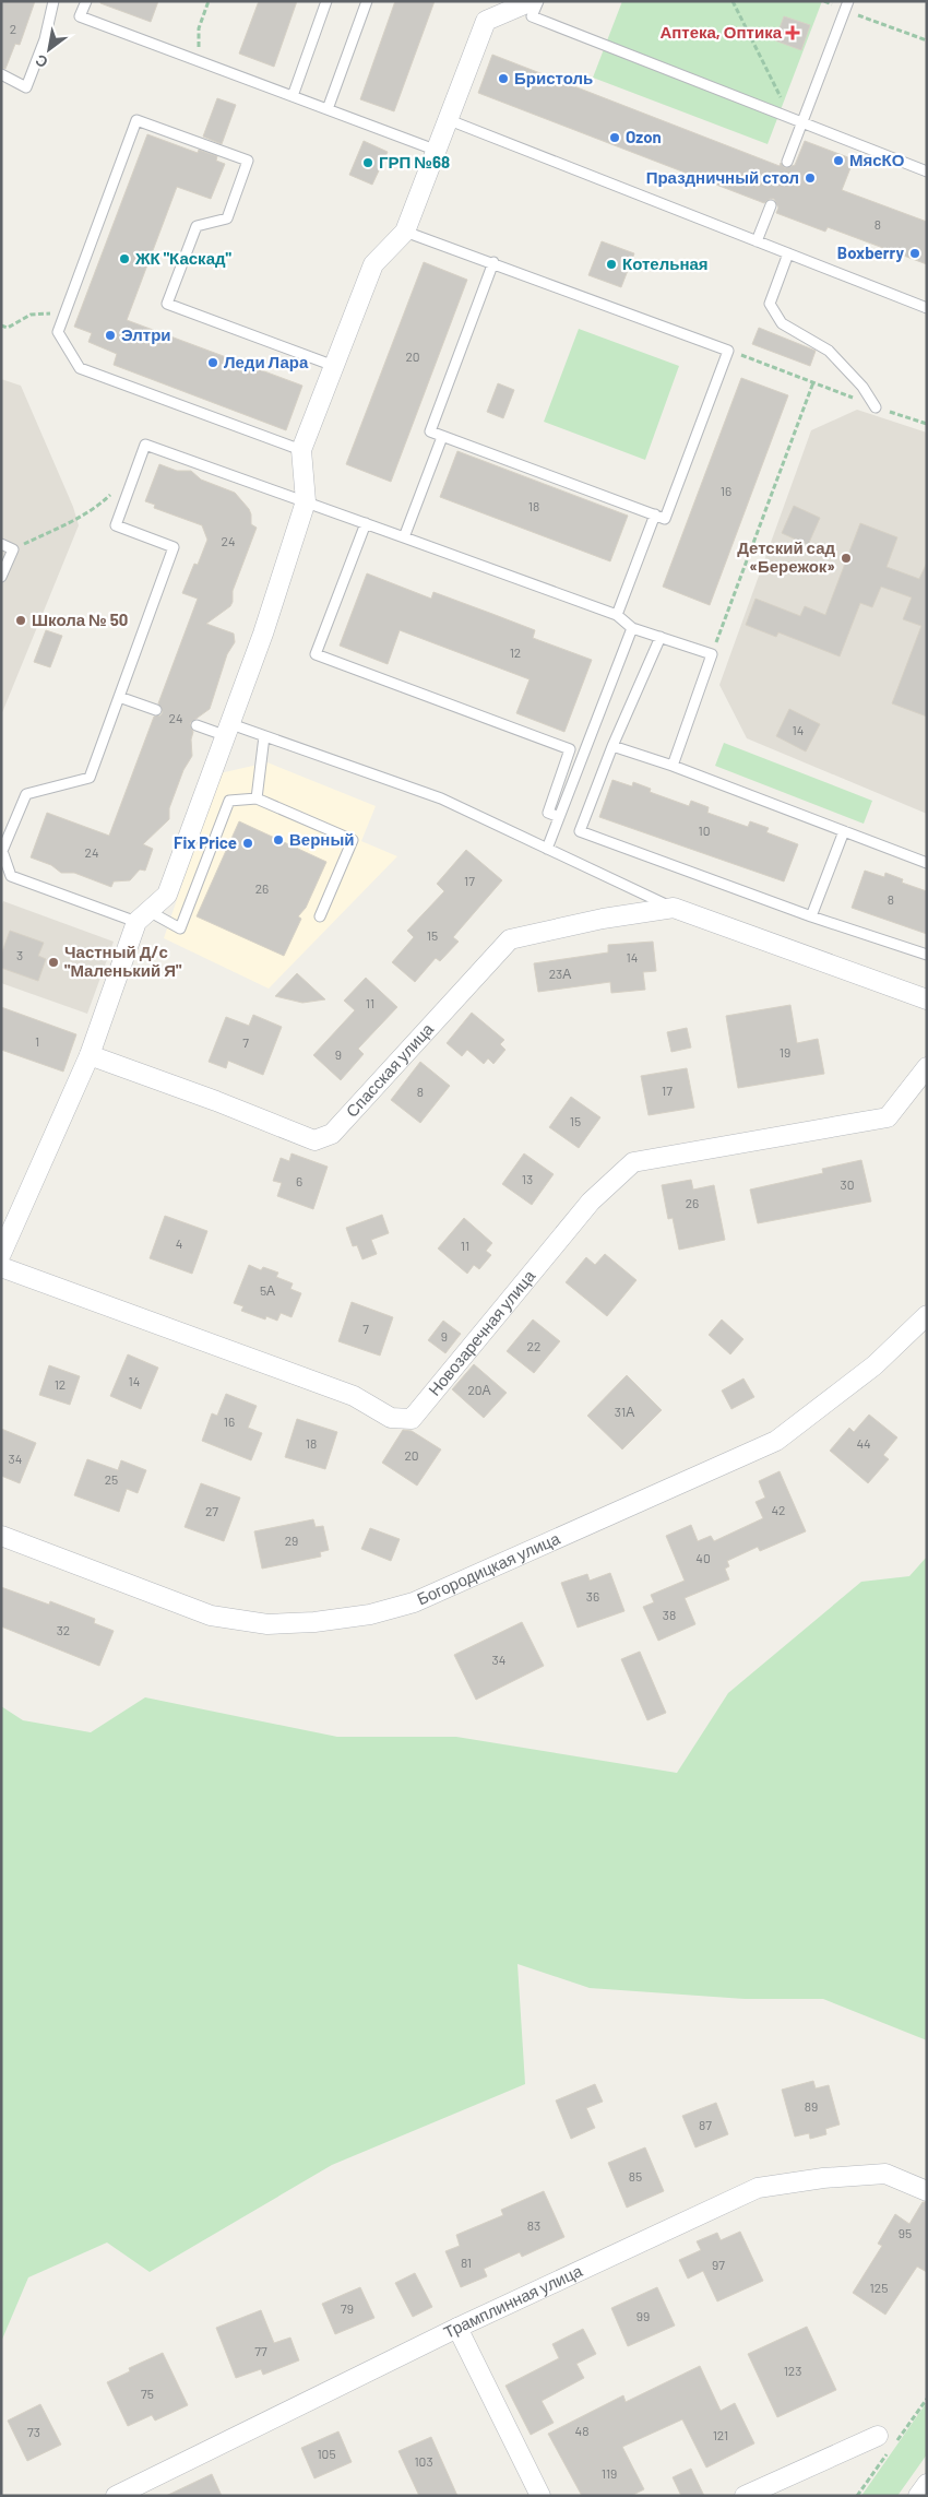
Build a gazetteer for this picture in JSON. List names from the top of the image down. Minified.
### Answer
{"streets":{"street":["Спасская улица","Новозаречная улица","Богородицкая улица","Трамплинная улица"]},"places":{"health":["Аптека, Оптика"],"other":["Бристоль","Ozon","МясКО","ГРП №68","Праздничный стол","Boxberry","ЖК \"Каскад\"","Котельная","Элтри","Леди Лара","Детский сад «Бережок»","Школа № 50","Верный","Fix Price","Частный Д/с \"Маленький Я\""]},"house_numbers":["2","8","20","16","18","24","12","24","14","10","24","17","26","8","15","3","14","23А","11","1","7","19","9","17","8","15","13","6","30","26","4","11","5А","7","9","22","14","12","20А","31А","16","18","44","20","34","25","42","27","29","40","36","38","32","34","89","87","85","83","95","81","97","125","79","99","77","123","75","48","73","121","105","103","119"],"north":"bottom left"}
